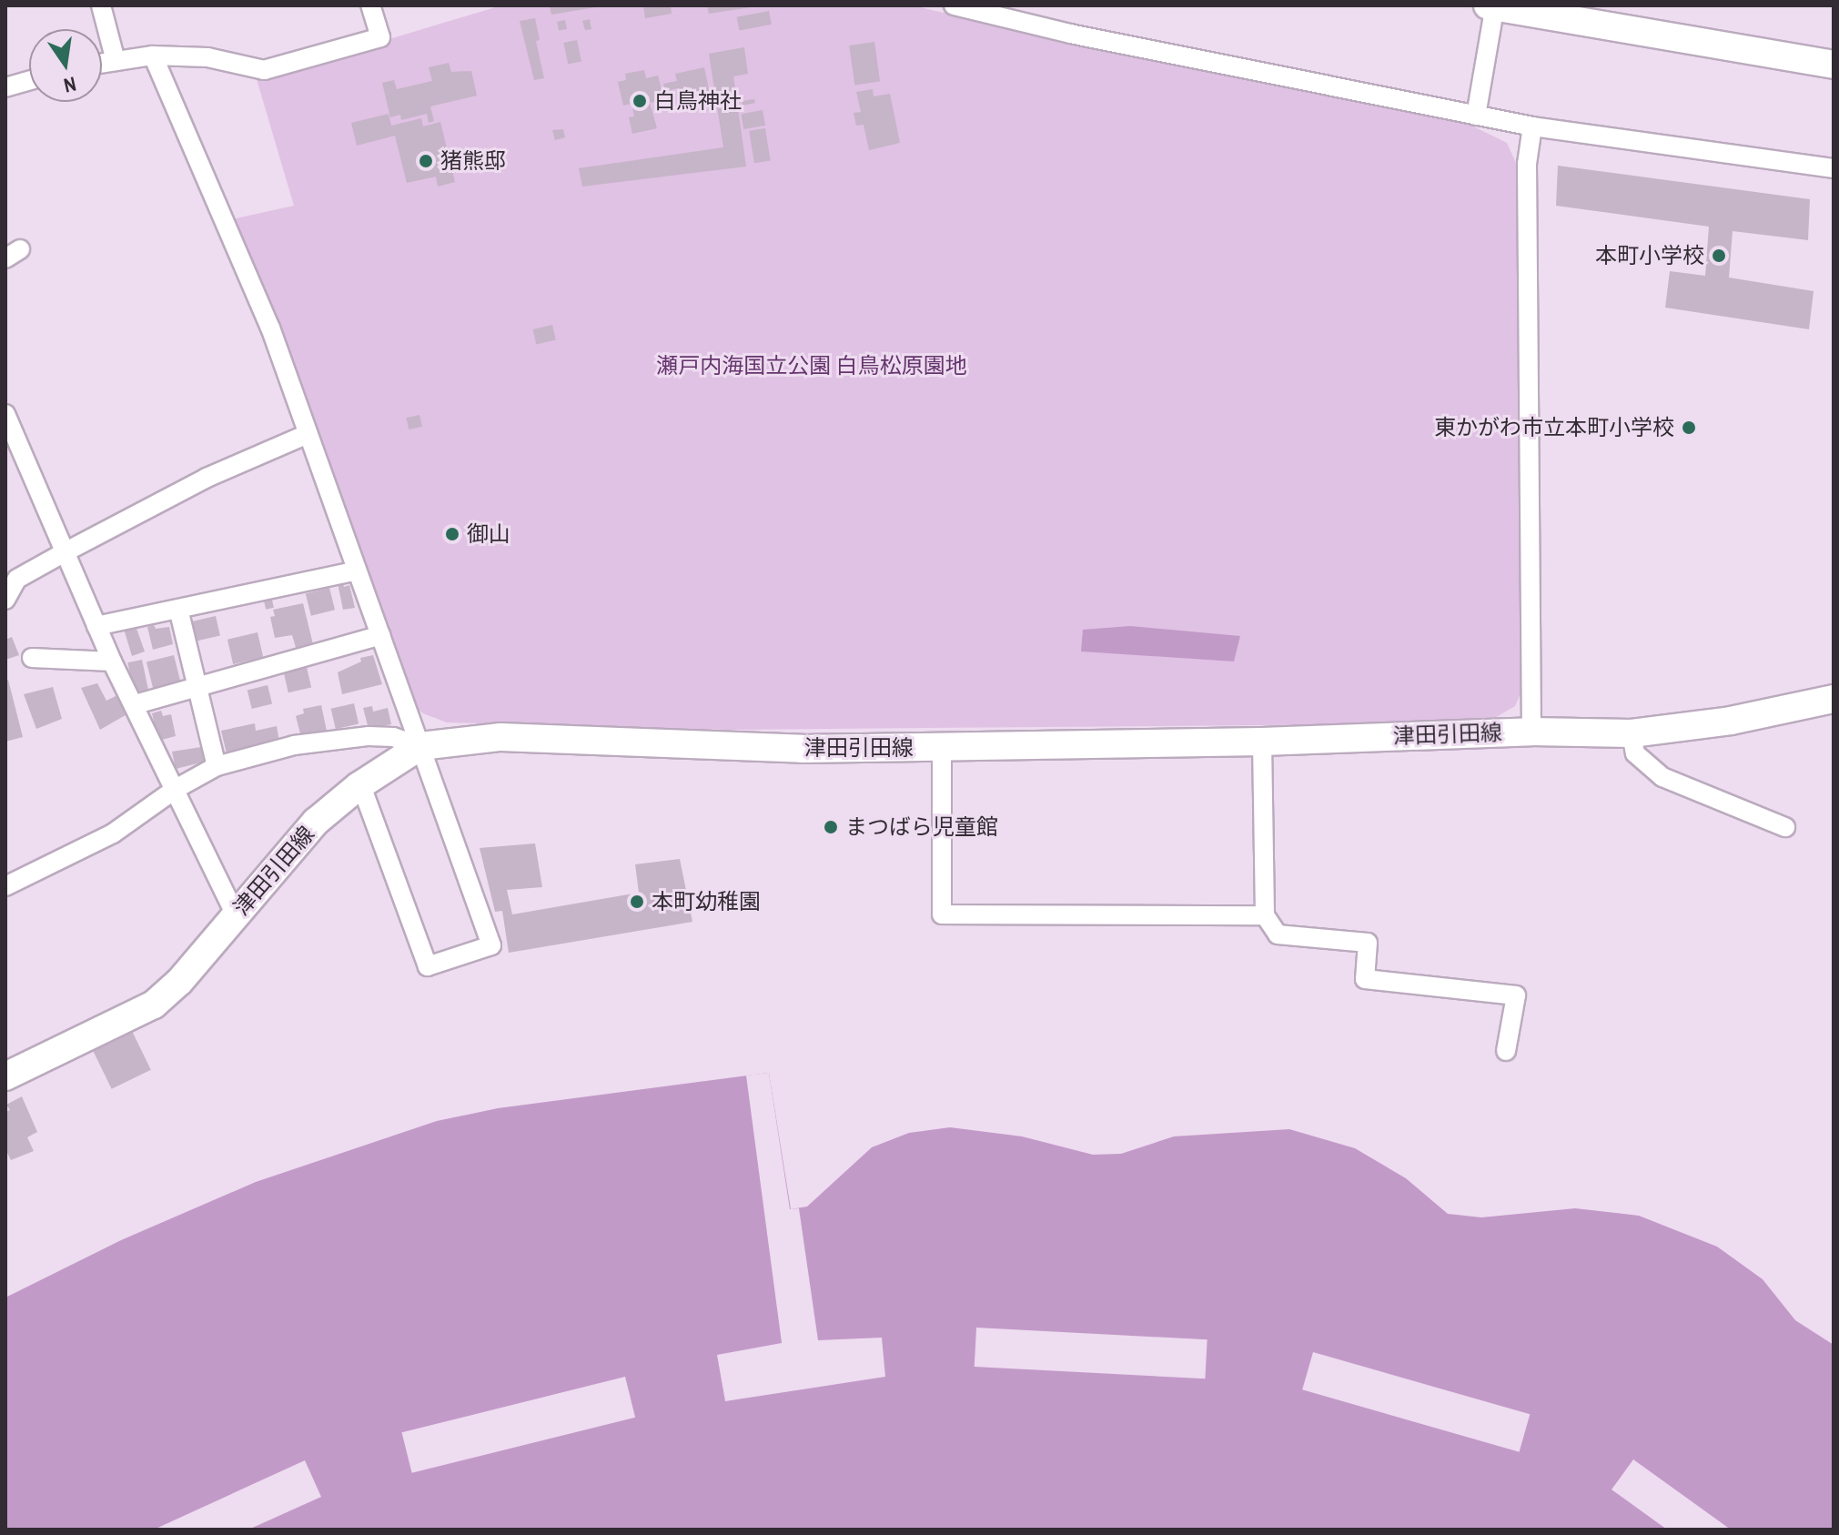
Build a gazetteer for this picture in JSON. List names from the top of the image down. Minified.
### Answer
{"streets":{"main road":["津田引田線"]},"parks":["瀬戸内海国立公園 白鳥松原園地"],"places":["白鳥神社","猪熊邸","本町小学校","東かがわ市立本町小学校","御山","まつばら児童館","本町幼稚園"],"north":"bottom"}
